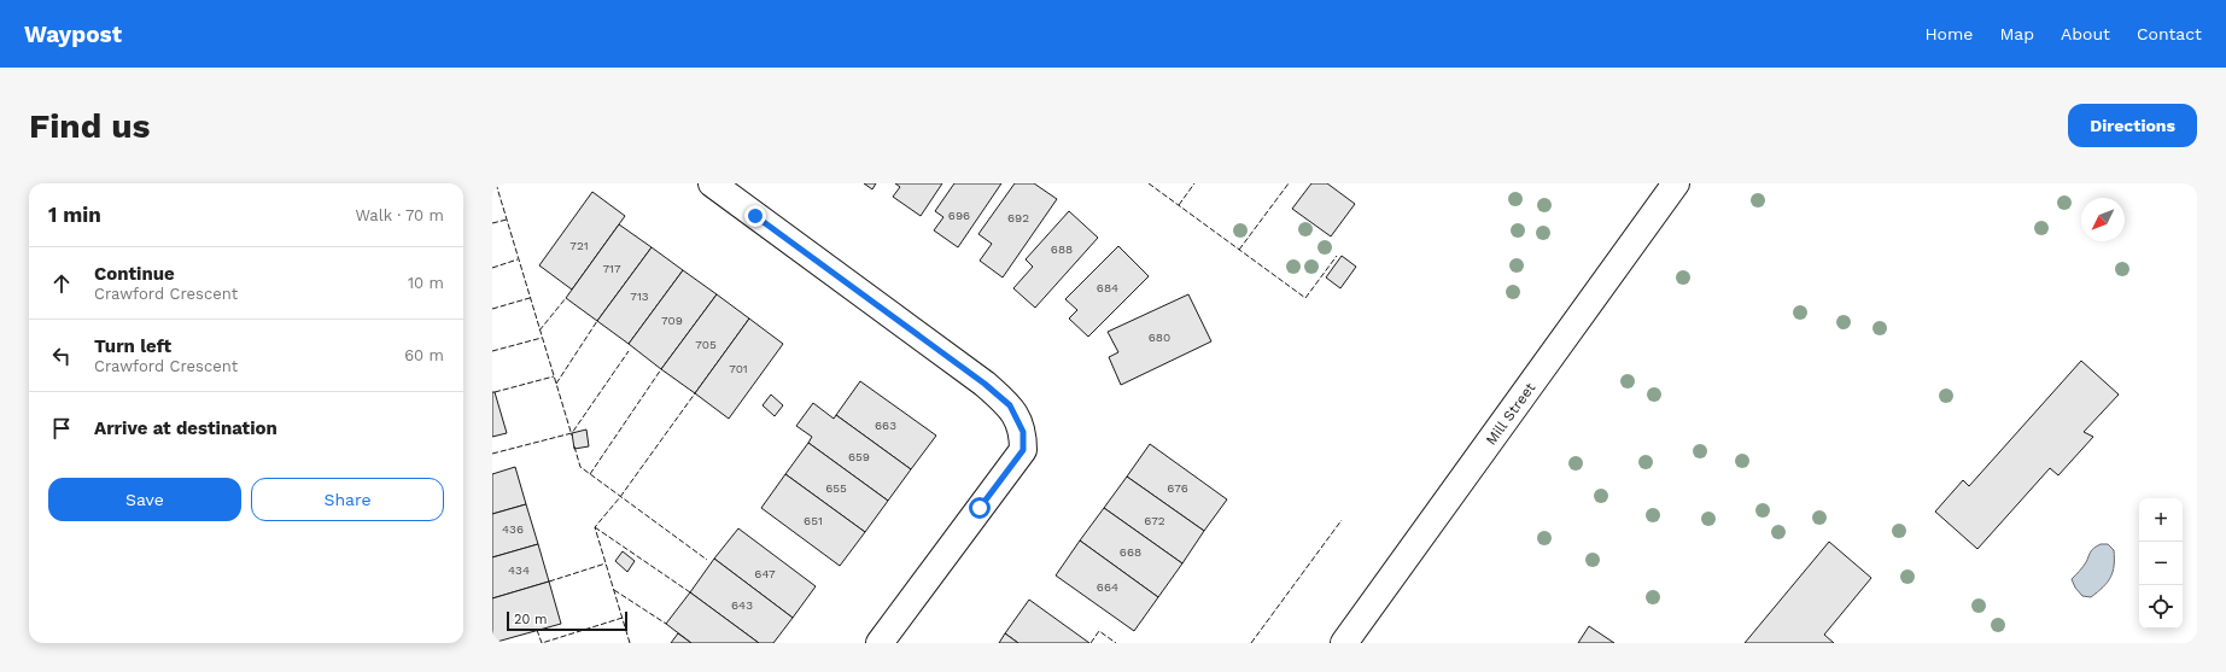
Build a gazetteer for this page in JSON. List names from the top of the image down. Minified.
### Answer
{"streets":{"street":["Mill Street"]},"house_numbers":["696","692","721","688","717","684","713","709","680","705","701","663","659","655","676","651","672","436","668","434","647","664","643"],"scale_bar":"20 m","north":"bottom left","page":{"header":"Waypost","nav":["Home","Map","About","Contact"],"buttons":["Directions",["Save","Share"]],"title":"Find us","heading":["1 min","Walk · 70 m"],"list":[["Continue","Crawford Crescent","10 m"],["Turn left","Crawford Crescent","60 m"],"Arrive at destination"],"map_buttons":["+","−"],"scale":"20 m"}}
